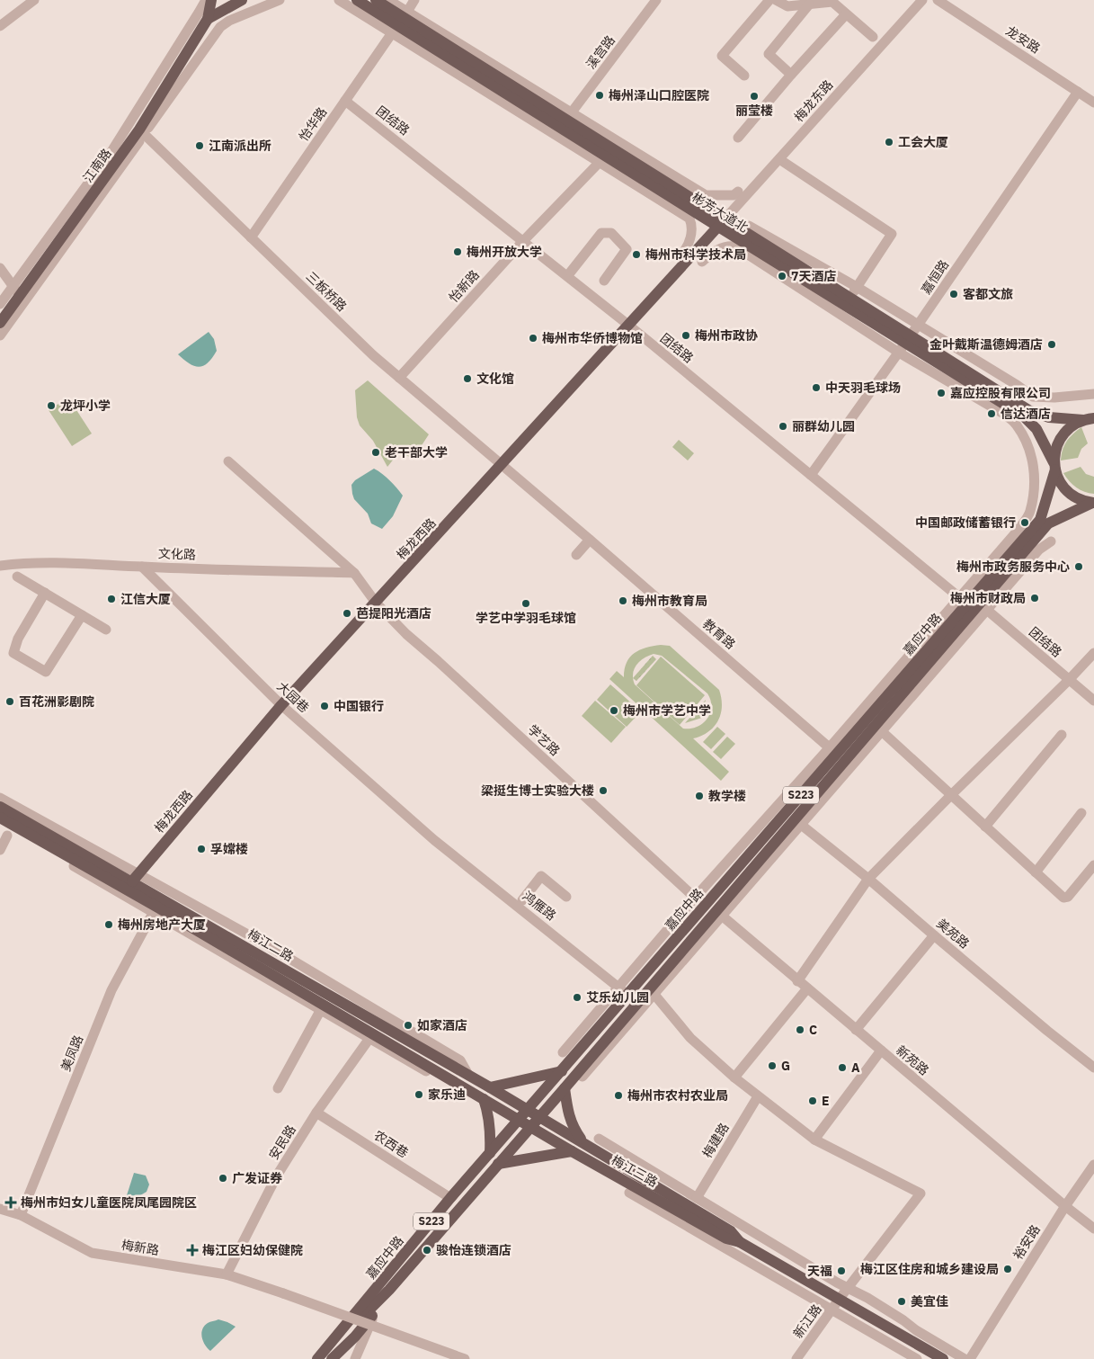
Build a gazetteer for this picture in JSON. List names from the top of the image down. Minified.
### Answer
{"streets":{"main road":["江南路","彬芳大道北","梅龙西路","嘉应中路","S223","梅江二路","梅江三路"],"street":["龙安路","溪宫路","梅龙东路","团结路","怡华路","嘉恒路","怡新路","三板桥路","文化路","教育路","大园巷","学艺路","鸿雁路","美苑路","美凤路","新苑路","梅建路","安民路","农西巷","裕安路","梅新路","新江路"]},"crossings":[["龙安路","嘉恒路"],["溪宫路","彬芳大道北"],["梅龙东路","彬芳大道北"],["梅龙东路","梅龙西路"],["团结路","怡华路"],["团结路","嘉恒路"],["团结路","怡新路"],["团结路","梅龙西路"],["团结路","嘉应中路"],["怡华路","彬芳大道北"],["怡华路","三板桥路"],["江南路","三板桥路"],["彬芳大道北","嘉恒路"],["彬芳大道北","怡新路"],["彬芳大道北","梅龙西路"],["彬芳大道北","嘉应中路"],["彬芳大道北","S223"],["怡新路","三板桥路"],["三板桥路","梅龙西路"],["三板桥路","教育路"],["梅龙西路","教育路"],["梅龙西路","大园巷"],["梅龙西路","学艺路"],["梅龙西路","梅江二路"],["文化路","大园巷"],["文化路","学艺路"],["教育路","嘉应中路"],["嘉应中路","S223"],["嘉应中路","鸿雁路"],["嘉应中路","美苑路"],["嘉应中路","梅江二路"],["嘉应中路","新苑路"],["嘉应中路","农西巷"],["嘉应中路","梅江三路"],["大园巷","鸿雁路"],["梅江二路","美凤路"],["梅江二路","安民路"],["梅江二路","梅江三路"],["美凤路","梅新路"],["新苑路","裕安路"],["安民路","农西巷"],["安民路","梅新路"],["梅江三路","新江路"]],"places":{"other":["梅州泽山口腔医院","丽莹楼","工会大厦","江南派出所","梅州开放大学","梅州市科学技术局","7天酒店","客都文旅","梅州市政协","梅州市华侨博物馆","金叶戴斯温德姆酒店","文化馆","中天羽毛球场","嘉应控股有限公司","龙坪小学","信达酒店","丽群幼儿园","老干部大学","中国邮政储蓄银行","梅州市政务服务中心","梅州市财政局","江信大厦","梅州市教育局","学艺中学羽毛球馆","芭提阳光酒店","百花洲影剧院","中国银行","梅州市学艺中学","梁挺生博士实验大楼","教学楼","孚嫦楼","梅州房地产大厦","艾乐幼儿园","如家酒店","C","G","A","家乐迪","梅州市农村农业局","E","广发证券","骏怡连锁酒店","梅江区住房和城乡建设局","天福","美宜佳"],"health":["梅州市妇女儿童医院凤尾园院区","梅江区妇幼保健院"]}}
